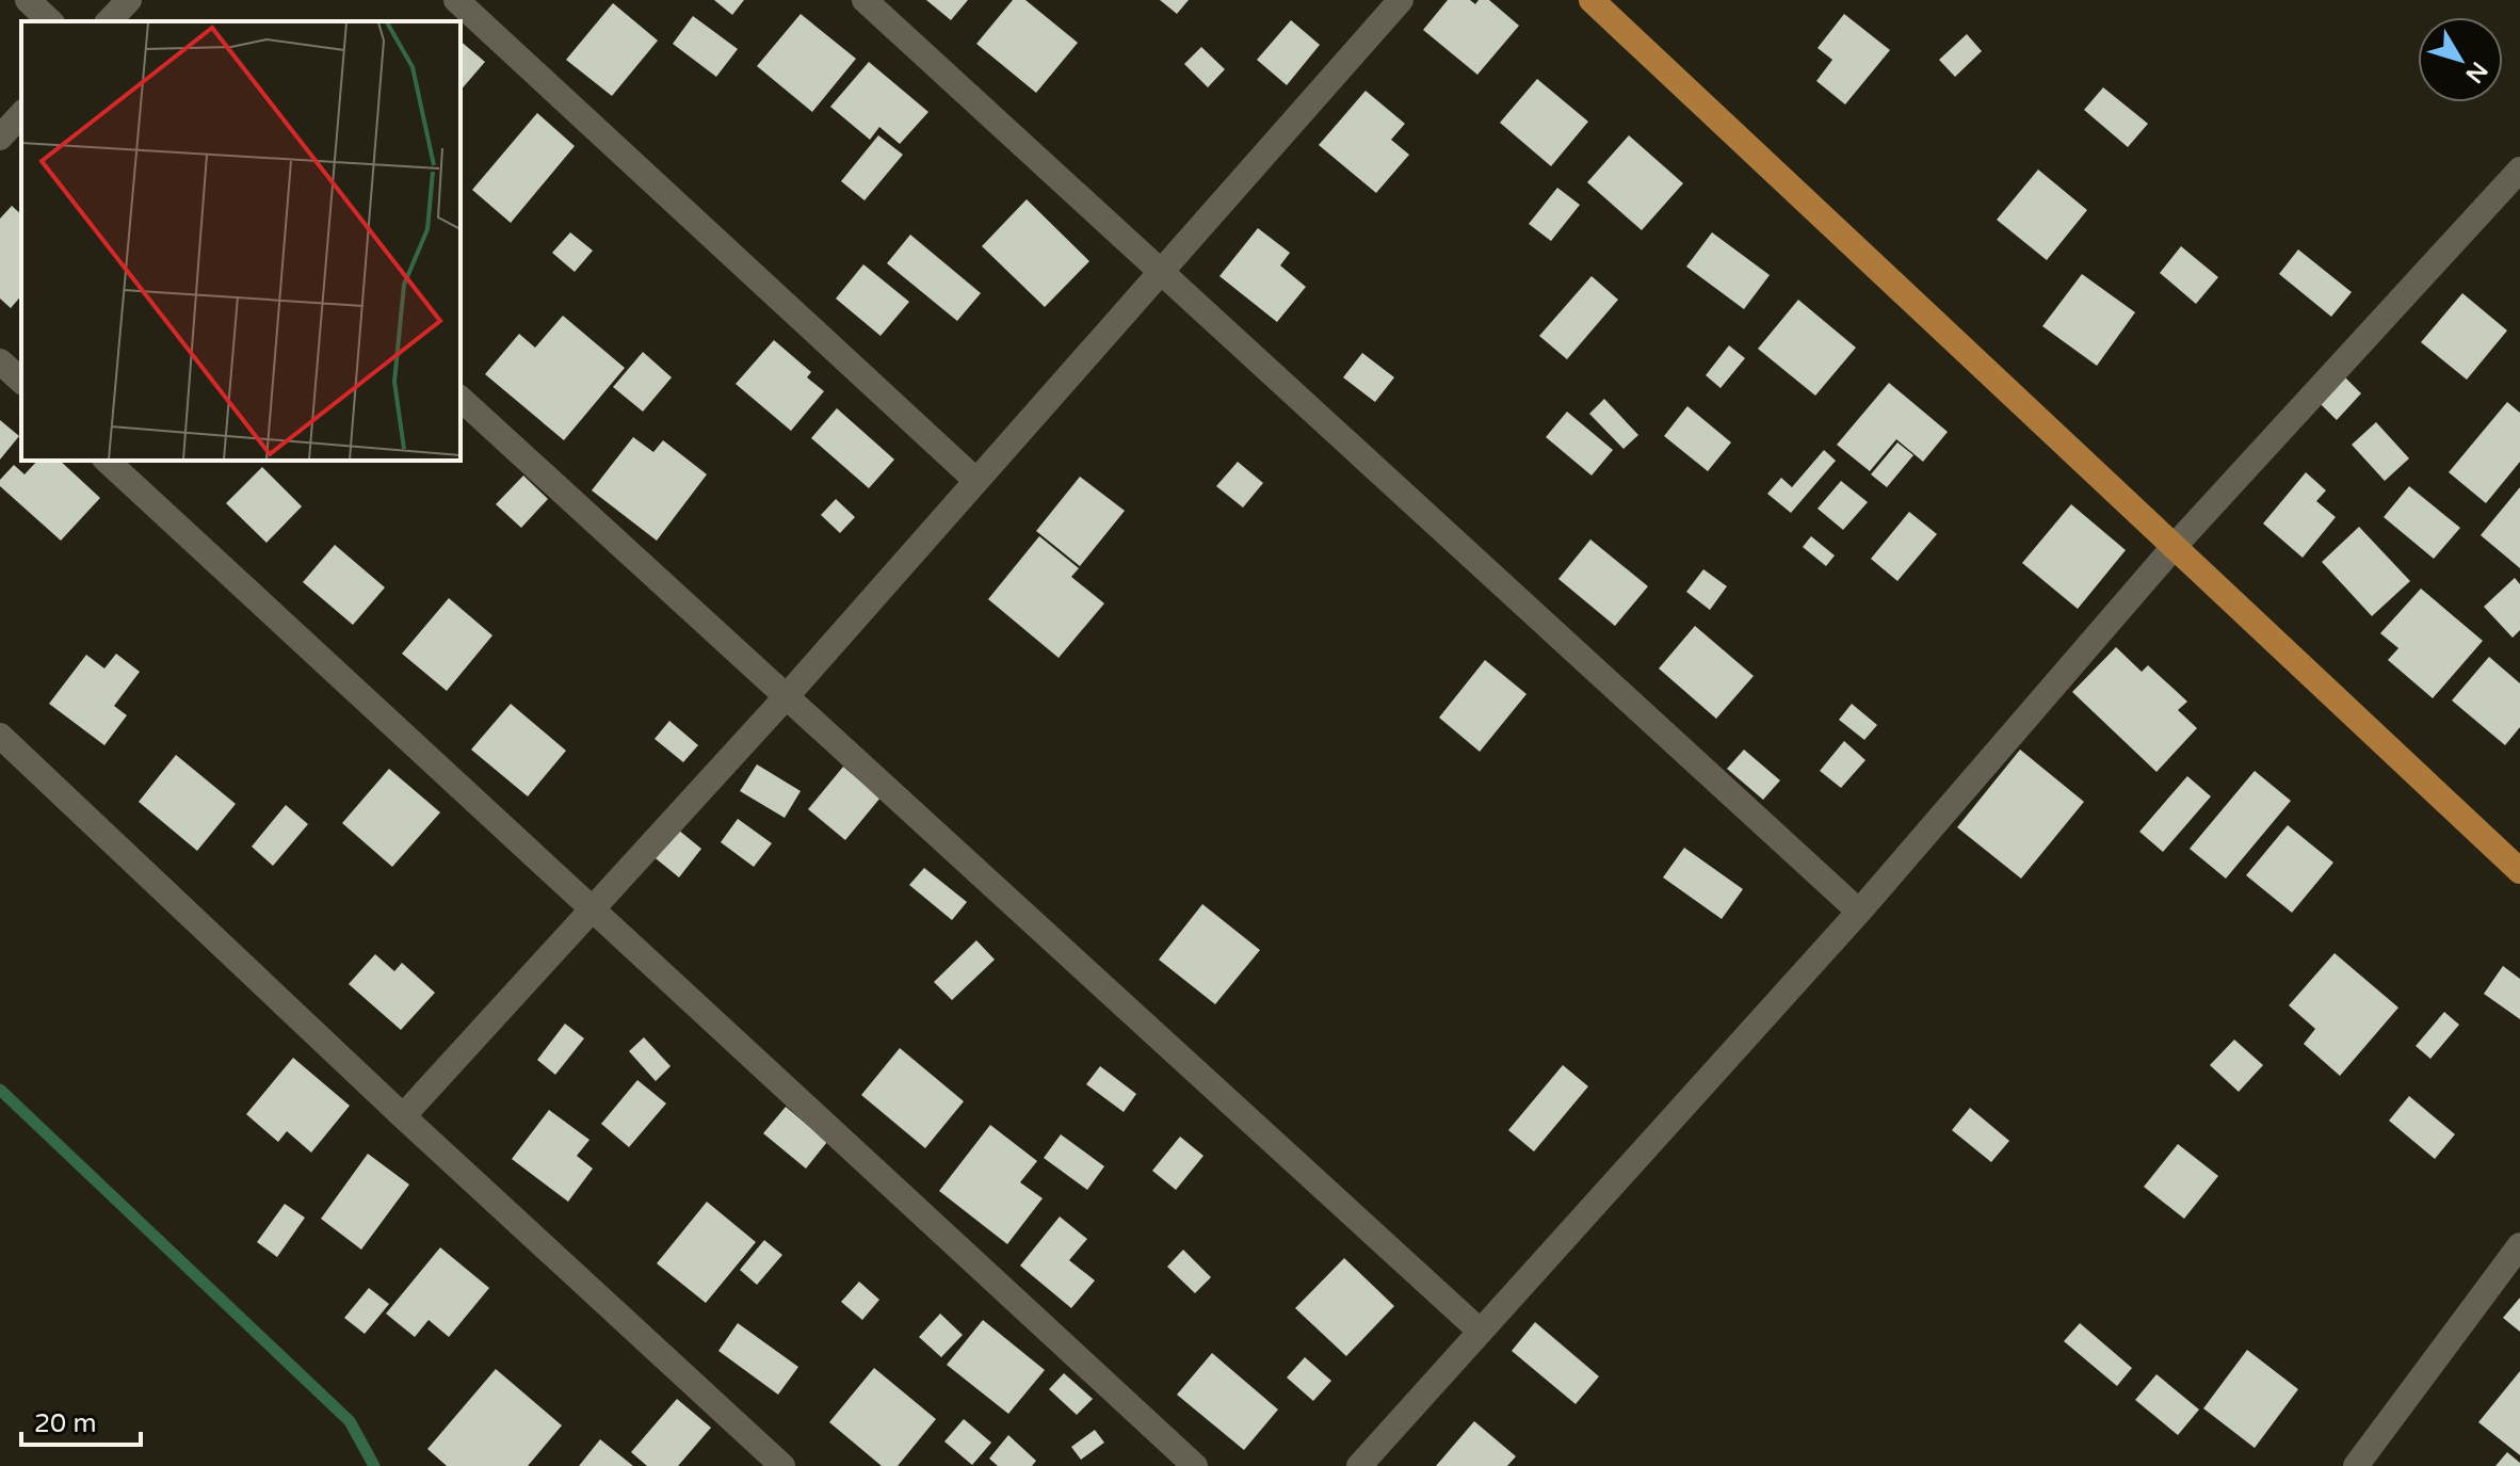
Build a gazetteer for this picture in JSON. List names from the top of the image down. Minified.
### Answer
{"scale_bar":"20 m","north":"bottom right"}
